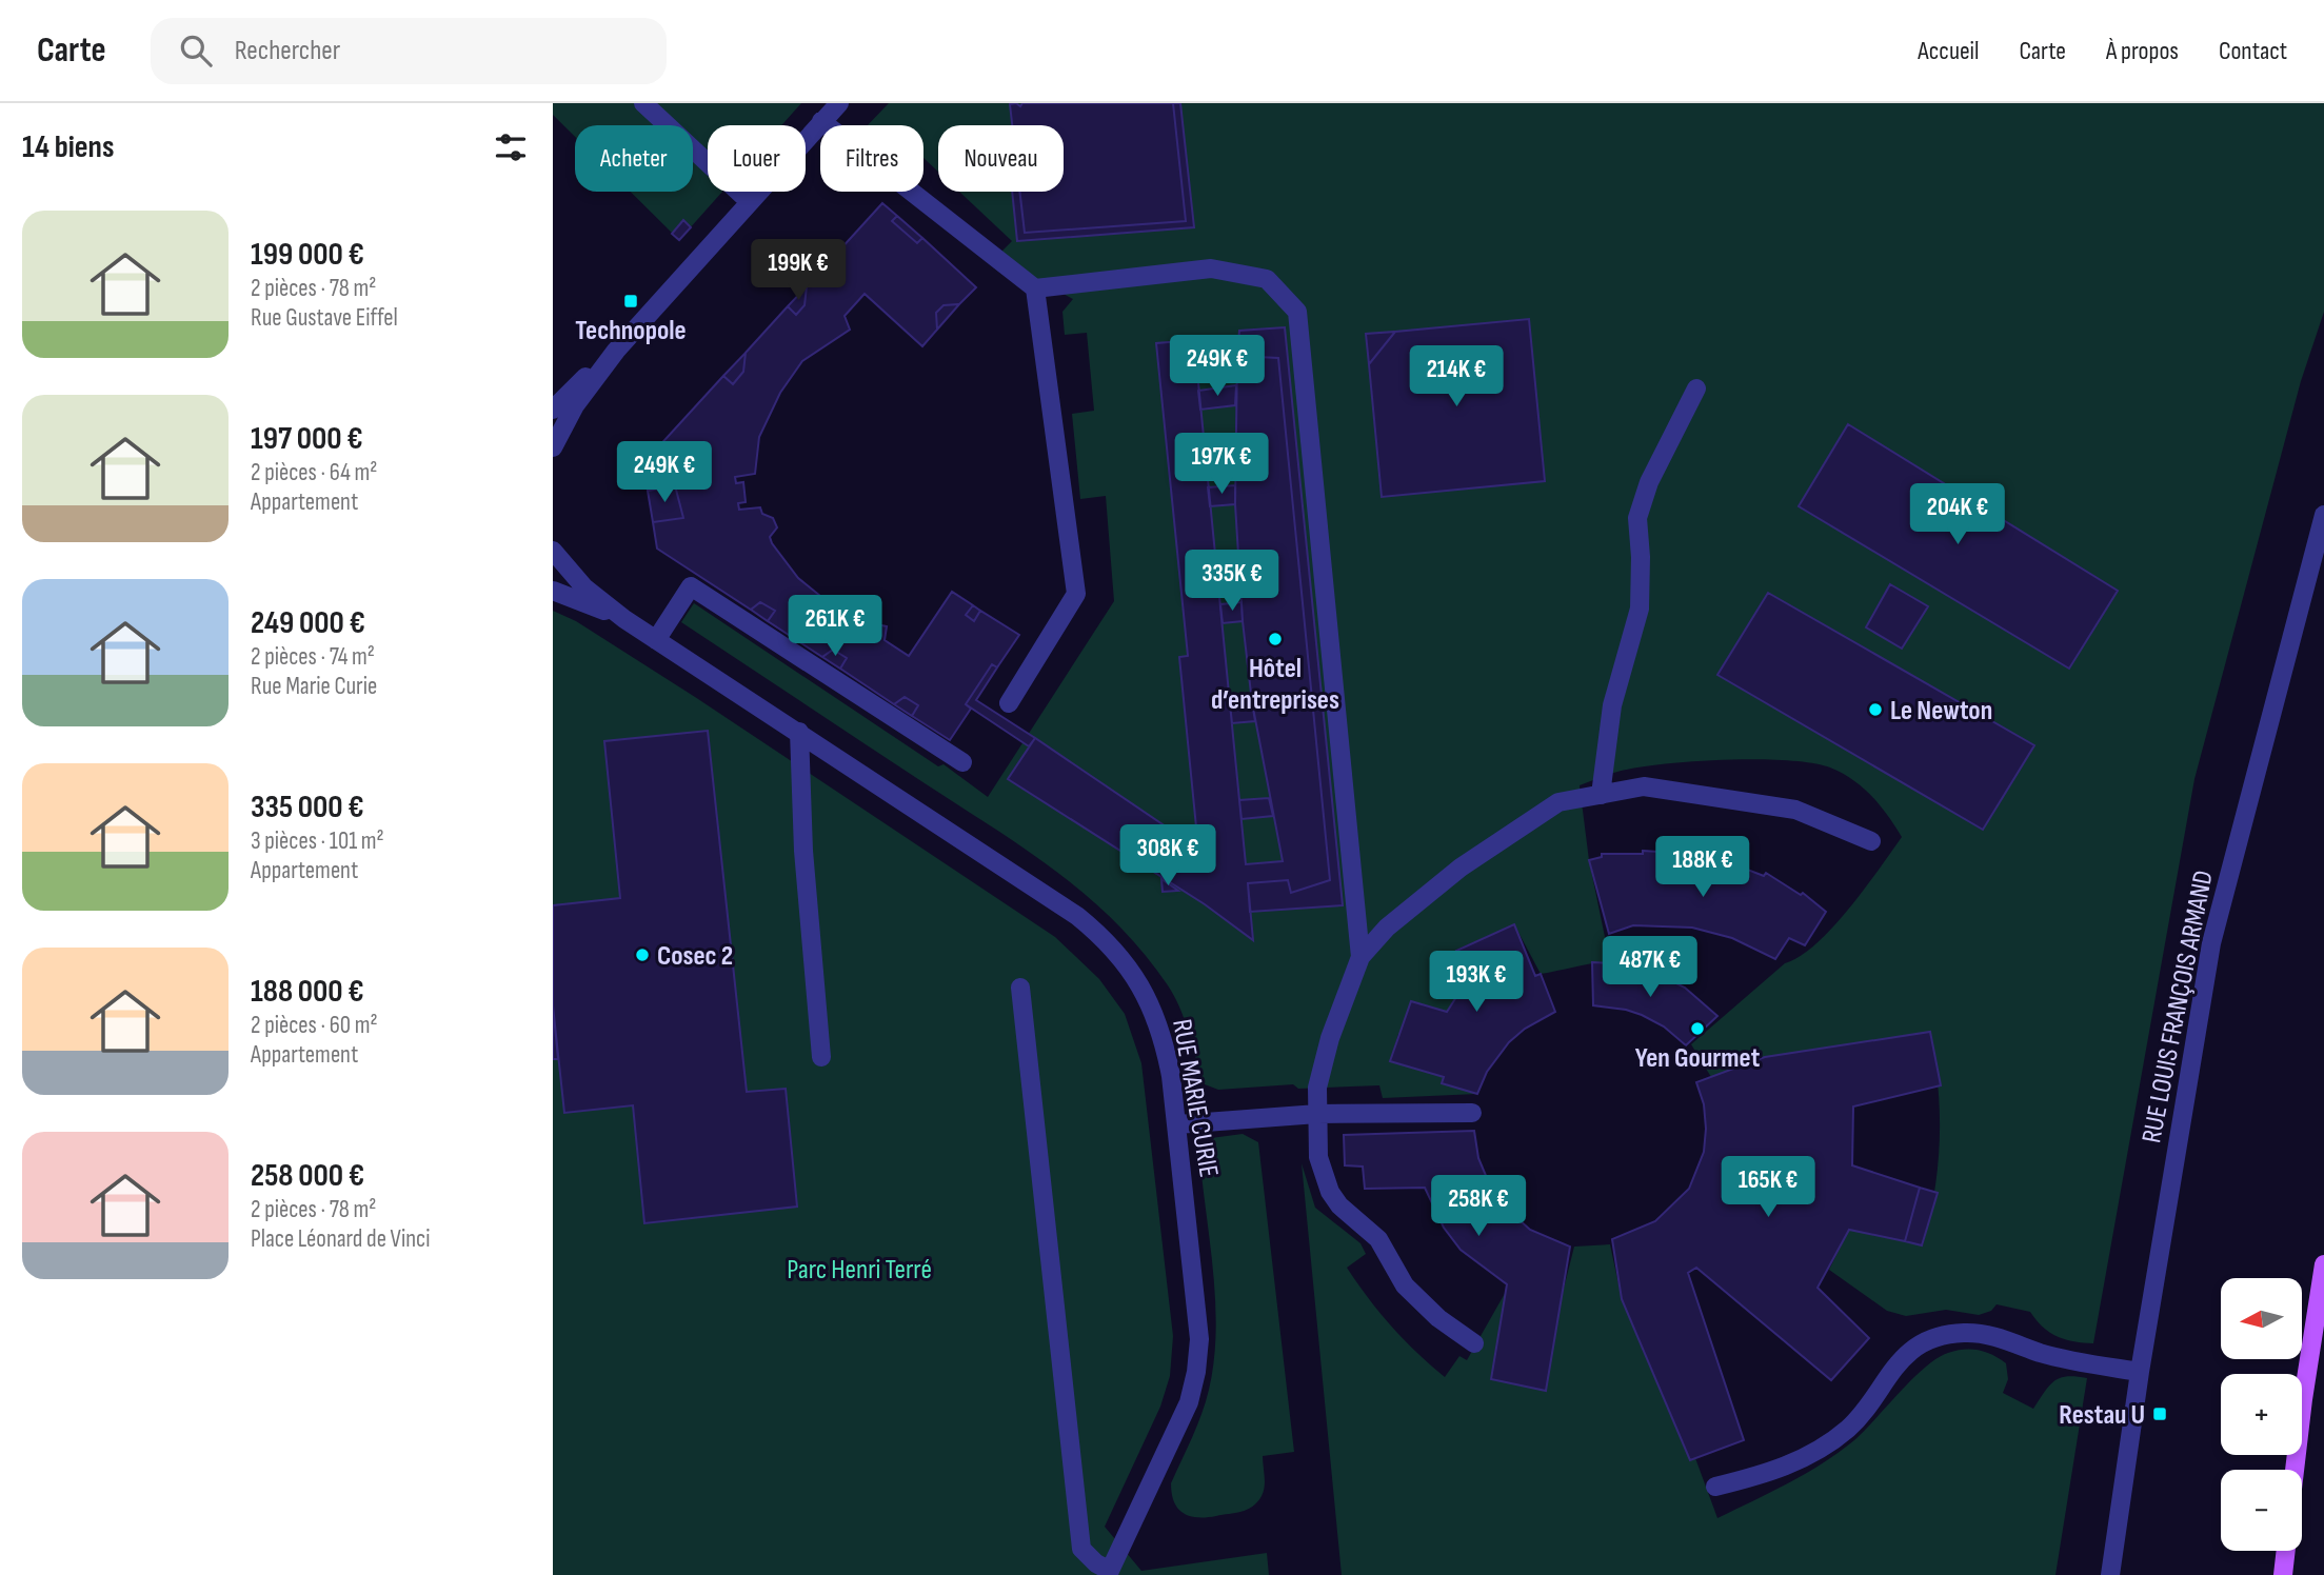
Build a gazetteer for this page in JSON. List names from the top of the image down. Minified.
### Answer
{"streets":{"street":["RUE LOUIS FRANÇOIS ARMAND","RUE MARIE CURIE"]},"parks":["Parc Henri Terré"],"places":{"transit":["Technopole","Restau U"],"other":["Hôtel d’entreprises","Le Newton","Cosec 2","Yen Gourmet"]},"north":"left","page":{"header":"Carte","search":"Rechercher","nav":["Accueil","Carte","À propos","Contact"],"heading":"14 biens","chip":["Acheter","Louer","Filtres","Nouveau"],"list":[{"name":"199 000 €","note":"2 pièces · 78 m² · Rue Gustave Eiffel"},{"name":"197 000 €","note":"2 pièces · 64 m² · Appartement"},{"name":"249 000 €","note":"2 pièces · 74 m² · Rue Marie Curie"},{"name":"335 000 €","note":"3 pièces · 101 m² · Appartement"},{"name":"188 000 €","note":"2 pièces · 60 m² · Appartement"},{"name":"258 000 €","note":"2 pièces · 78 m² · Place Léonard de Vinci"}],"price":["199K €","249K €","214K €","197K €","249K €","204K €","335K €","261K €","308K €","188K €","487K €","193K €","165K €","258K €"],"map_buttons":["+","−"]}}
